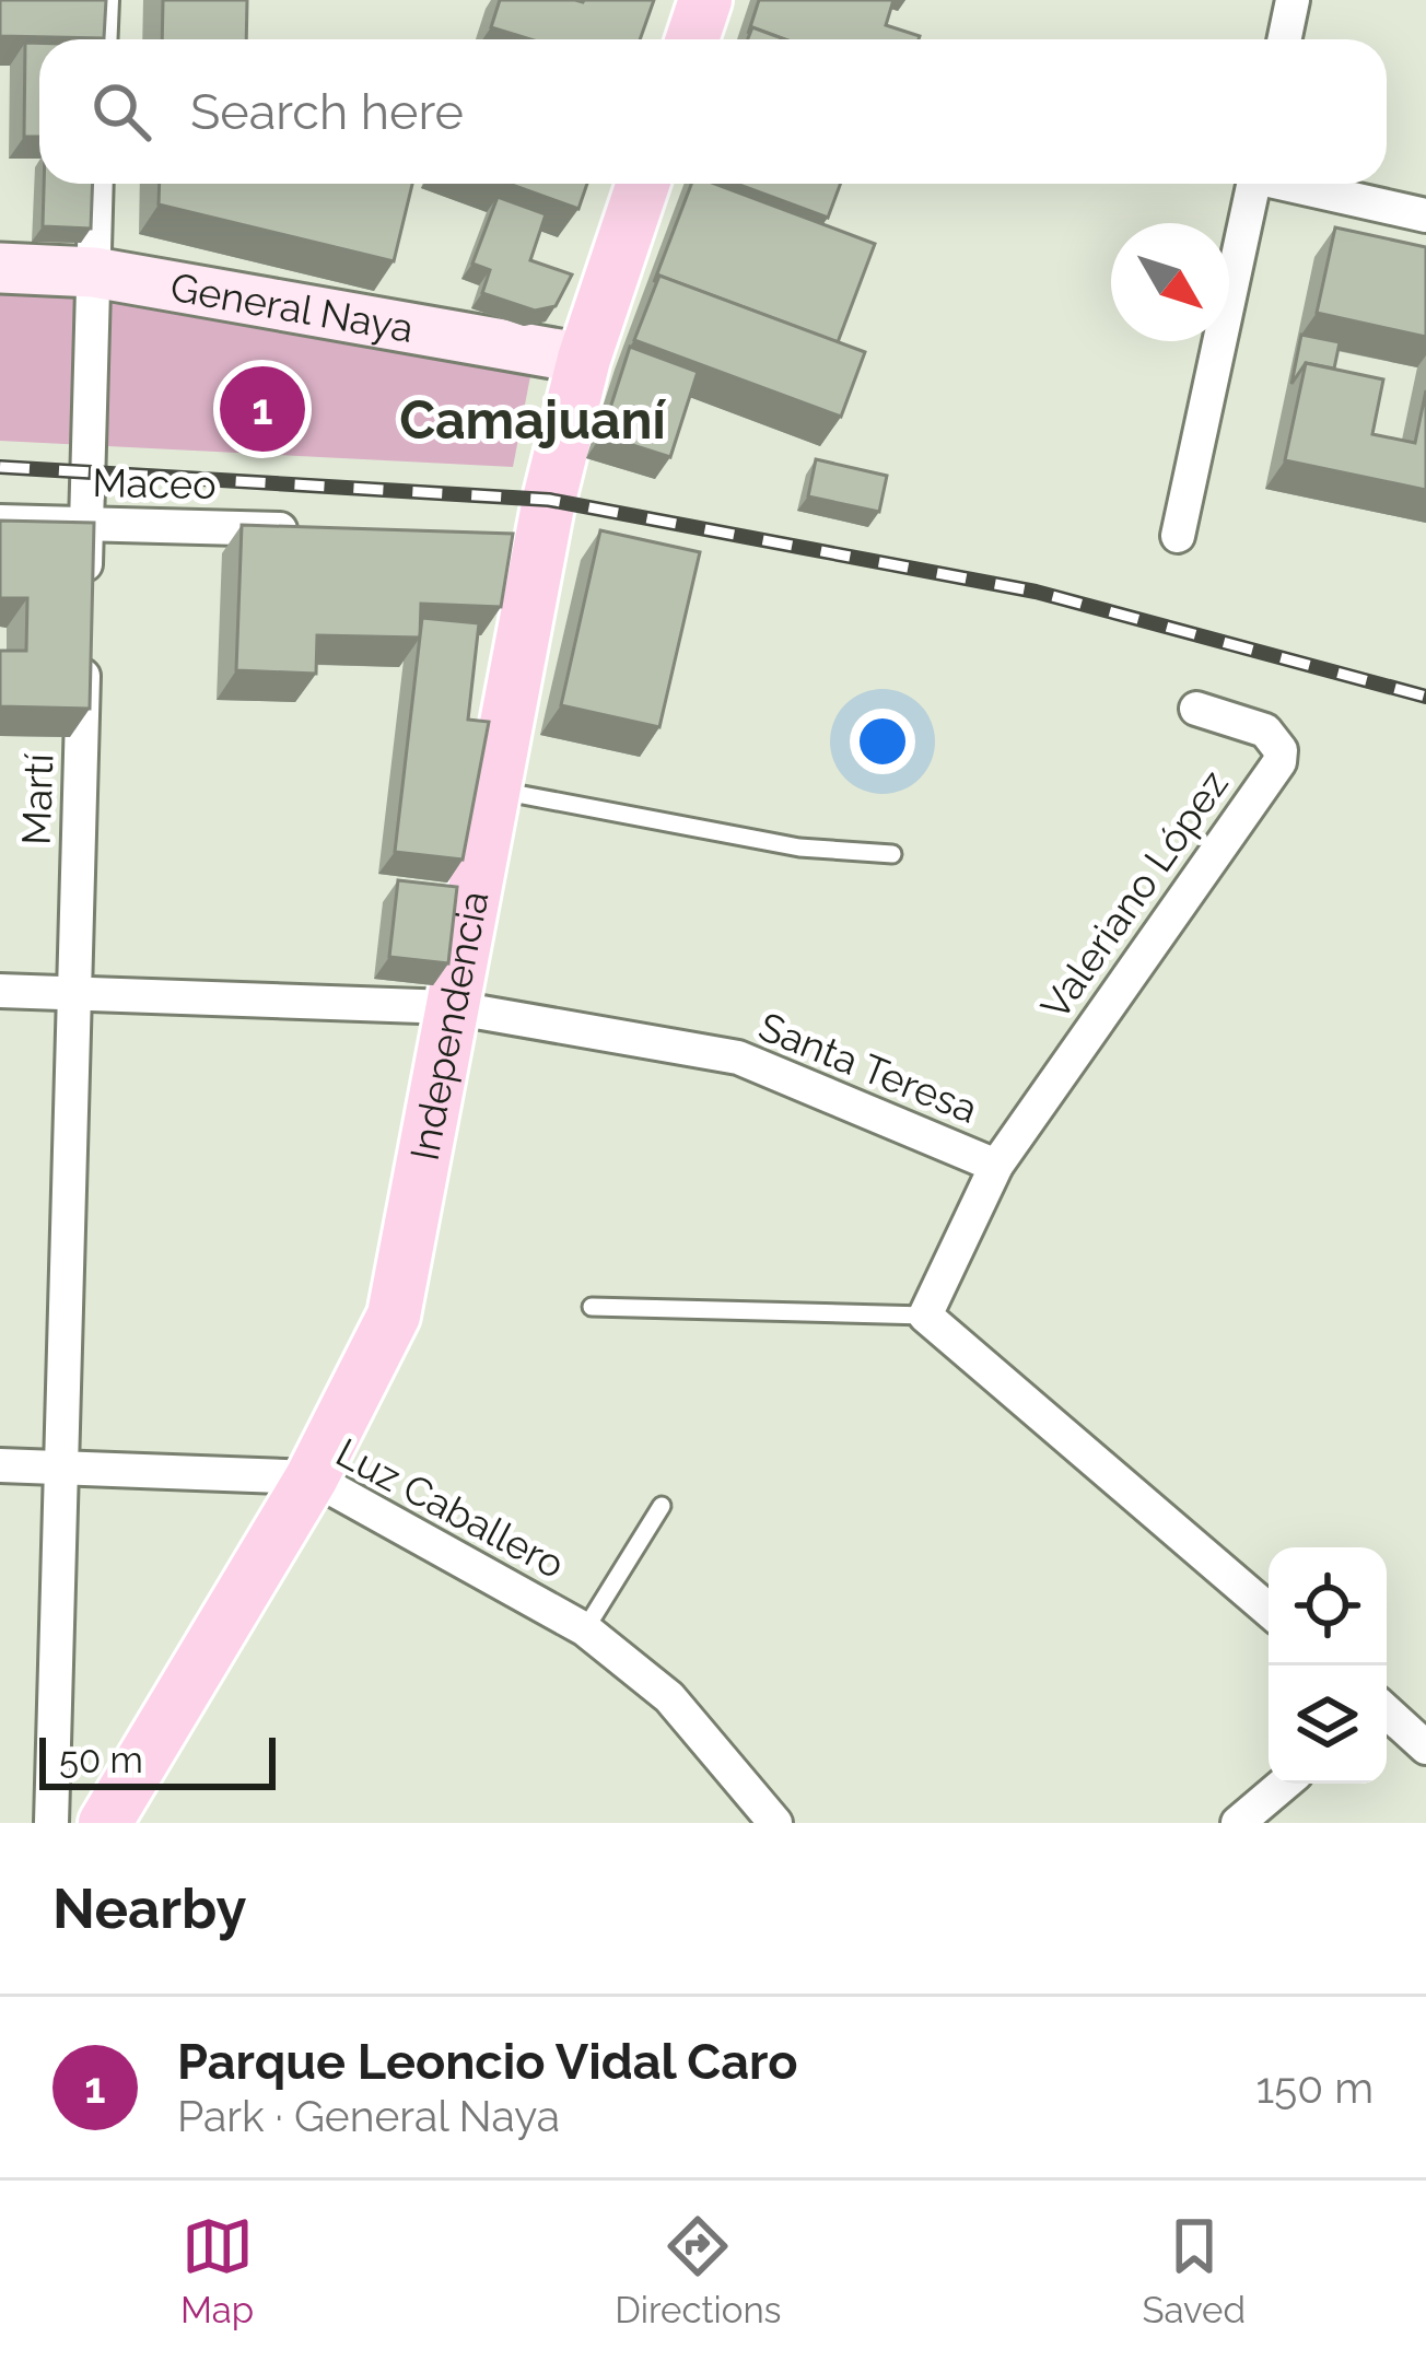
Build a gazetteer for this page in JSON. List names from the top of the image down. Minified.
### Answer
{"streets":{"main road":["Independencia"],"street":["General Naya","Maceo","Martí","Valeriano López","Santa Teresa","Luz Caballero"]},"crossings":[["General Naya","Martí"],["General Naya","Independencia"],["Maceo","Martí"],["Martí","Santa Teresa"],["Martí","Luz Caballero"],["Valeriano López","Santa Teresa"],["Independencia","Santa Teresa"],["Independencia","Luz Caballero"]],"districts":["Camajuaní"],"scale_bar":"50 m","north":"bottom right","page":{"search":"Search here","pins":"1","scale":"50 m","heading":"Nearby","list":[{"mark":"1","name":"Parque Leoncio Vidal Caro","note":"Park · General Naya","value":"150 m"}],"nav":["Map","Directions","Saved"]}}
